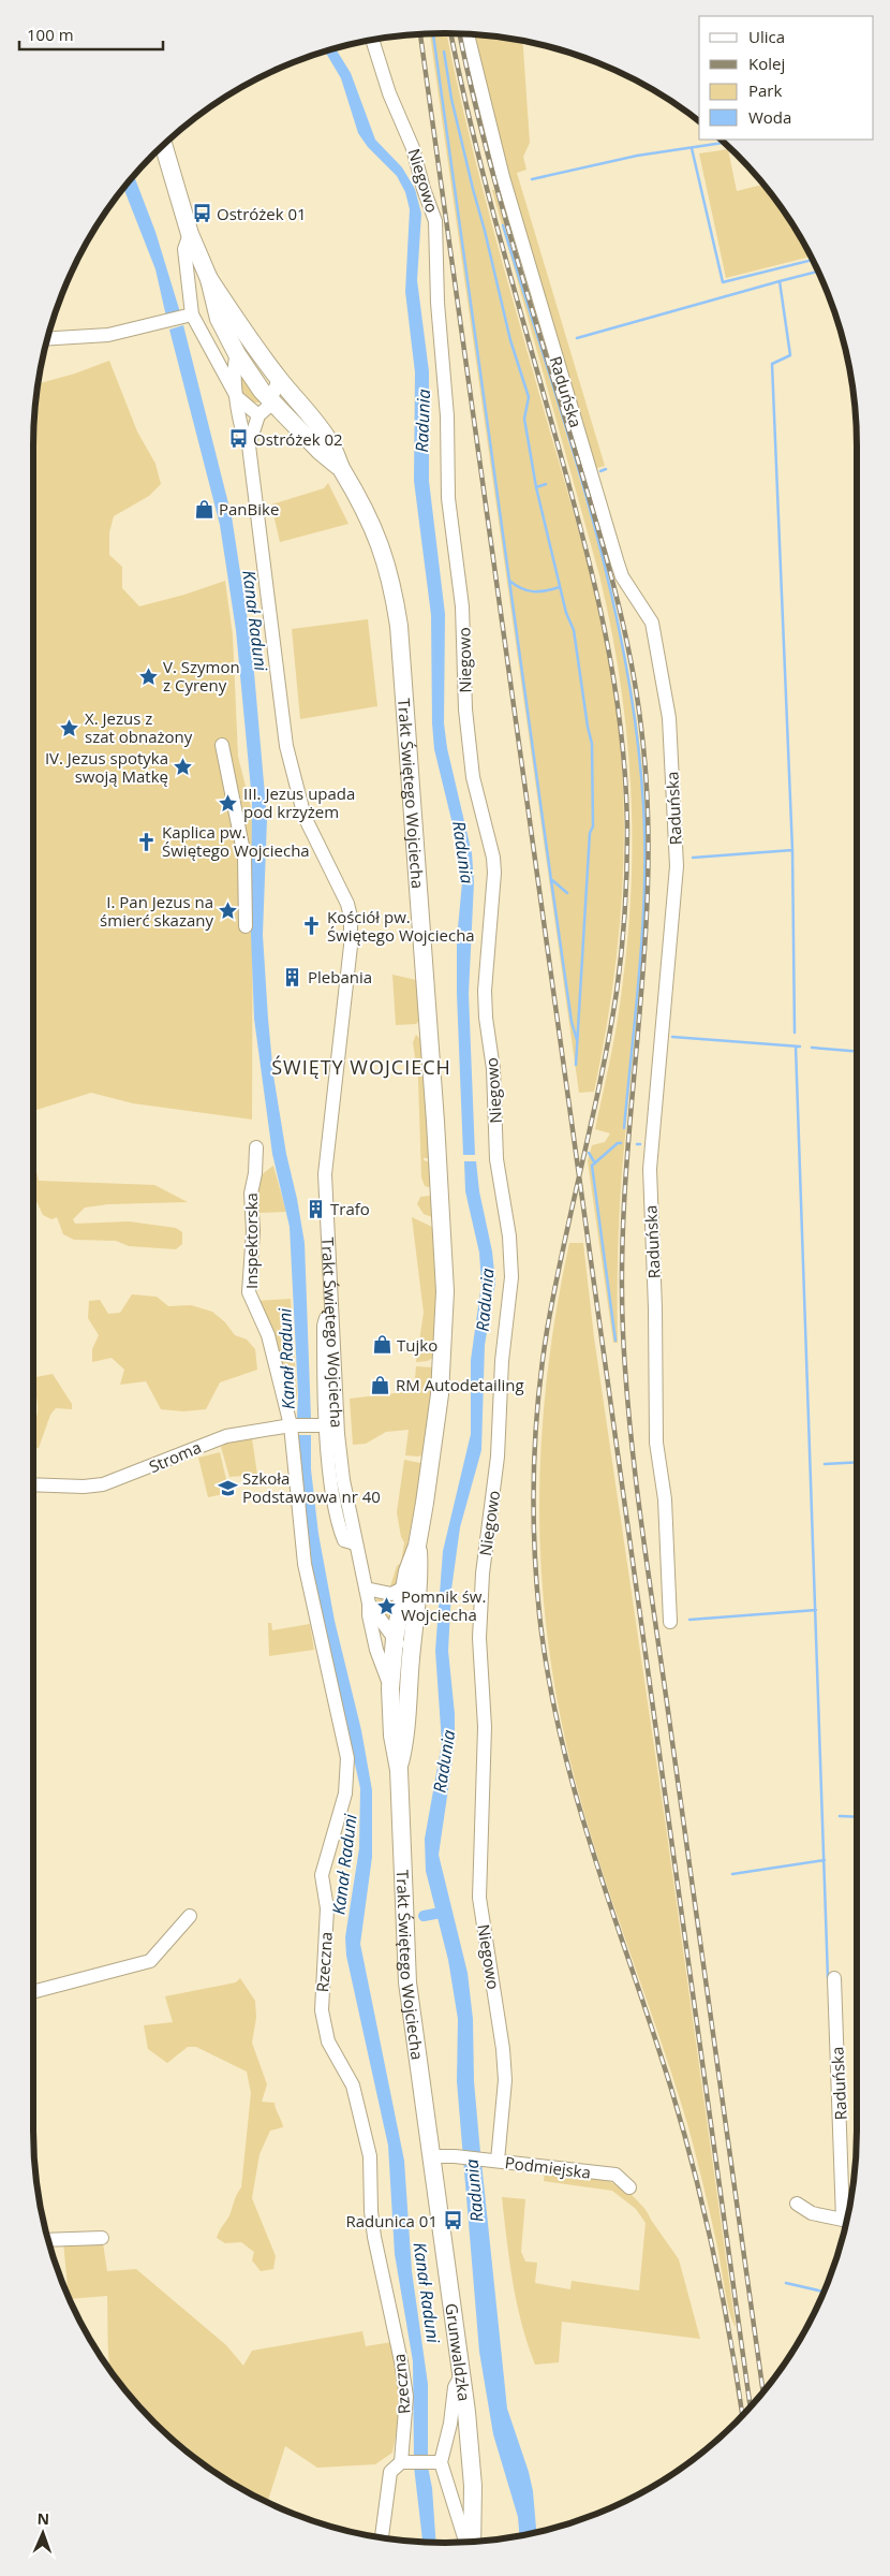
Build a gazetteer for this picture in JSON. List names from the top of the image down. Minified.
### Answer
{"streets":{"main road":["Trakt Świętego Wojciecha","Grunwaldzka"],"street":["Niegowo","Raduńska","Inspektorska","Stroma","Rzeczna","Podmiejska"]},"crossings":[["Niegowo","Podmiejska"],["Trakt Świętego Wojciecha","Podmiejska"],["Trakt Świętego Wojciecha","Grunwaldzka"],["Inspektorska","Stroma"],["Inspektorska","Rzeczna"],["Stroma","Rzeczna"],["Podmiejska","Grunwaldzka"]],"districts":["ŚWIĘTY WOJCIECH"],"water":["Radunia","Kanał Raduni"],"places":{"bus stop":["Ostróżek 01","Ostróżek 02","Radunica 01"],"shop":["PanBike","Tujko","RM Autodetailing"],"place":["V. Szymon z Cyreny","X. Jezus z szat obnażony","IV. Jezus spotyka swoją Matkę","III. Jezus upada pod krzyżem","I. Pan Jezus na śmierć skazany","Pomnik św. Wojciecha"],"church":["Kaplica pw. Świętego Wojciecha","Kościół pw. Świętego Wojciecha"],"building":["Plebania","Trafo"],"school or university":["Szkoła Podstawowa nr 40"]},"legend":["Ulica","Kolej","Park","Woda"],"scale_bar":"100 m","north":"top"}
